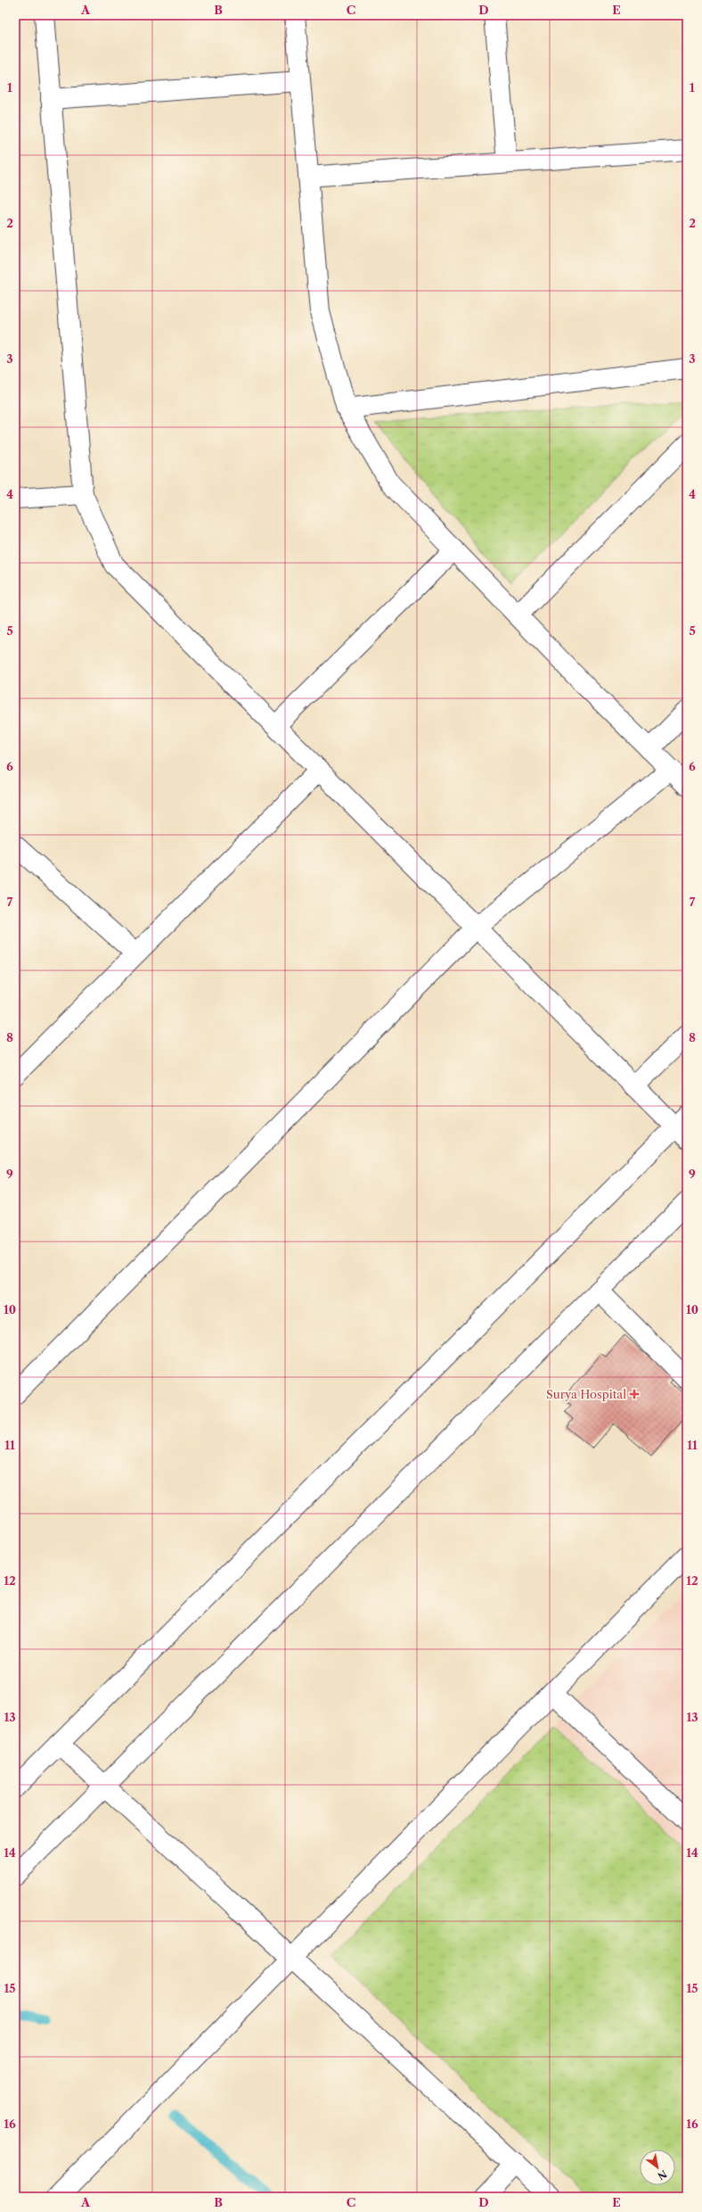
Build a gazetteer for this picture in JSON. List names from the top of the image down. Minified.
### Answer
{"places":{"health":["Surya Hospital"]},"north":"bottom right","grid":{"columns":["A","B","C","D","E"],"rows":["1","2","3","4","5","6","7","8","9","10","11","12","13","14","15","16"]}}
